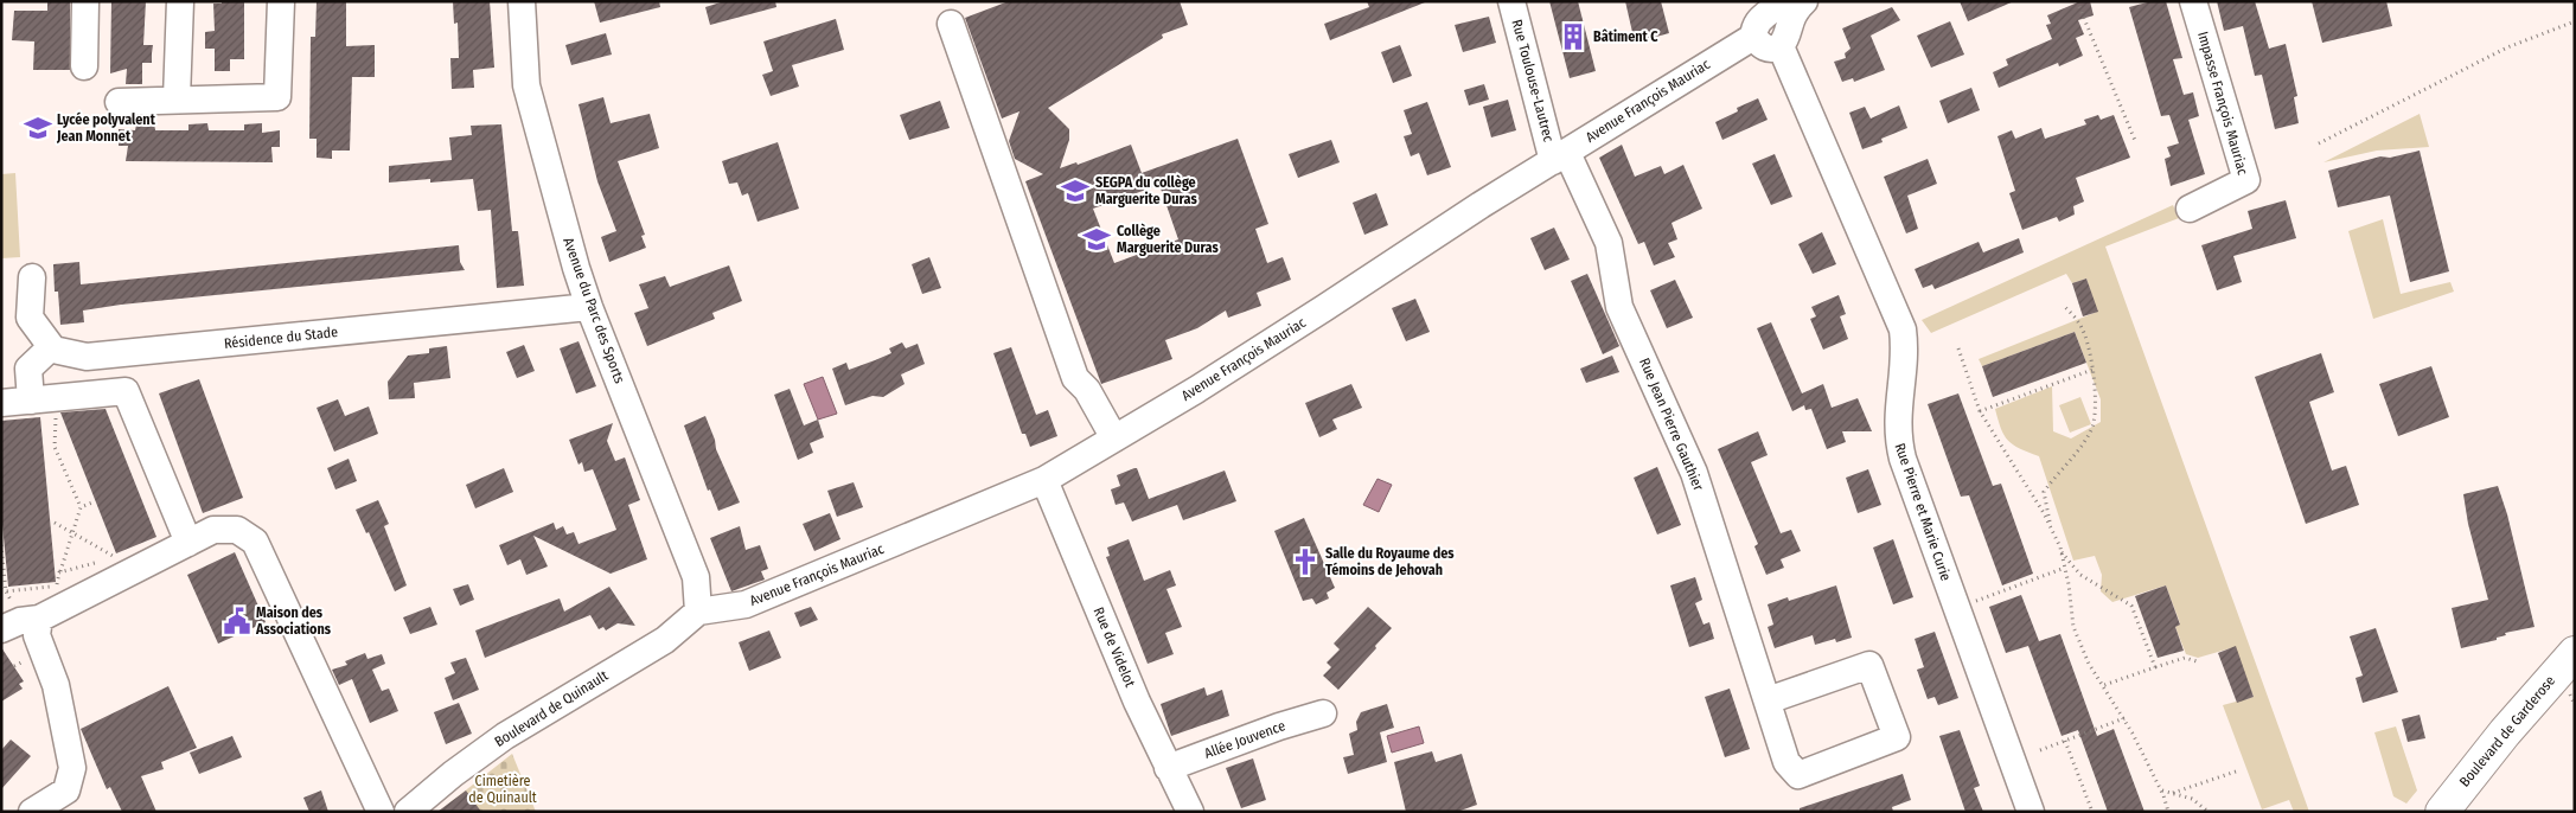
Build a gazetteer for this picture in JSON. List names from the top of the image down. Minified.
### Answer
{"streets":{"main road":["Boulevard de Garderose"],"street":["Rue Toulouse-Lautrec","Avenue François Mauriac","Impasse François Mauriac","Avenue du Parc des Sports","Résidence du Stade","Rue Jean Pierre Gauthier","Rue Pierre et Marie Curie","Rue de Videlot","Boulevard de Quinault","Allée Jouvence"]},"crossings":[["Rue Toulouse-Lautrec","Avenue François Mauriac"],["Rue Toulouse-Lautrec","Rue Jean Pierre Gauthier"],["Avenue François Mauriac","Avenue du Parc des Sports"],["Avenue François Mauriac","Rue Jean Pierre Gauthier"],["Avenue François Mauriac","Rue de Videlot"],["Avenue François Mauriac","Boulevard de Quinault"],["Avenue du Parc des Sports","Résidence du Stade"],["Avenue du Parc des Sports","Boulevard de Quinault"],["Rue de Videlot","Allée Jouvence"]],"parks":["Cimetière de Quinault"],"places":{"building":["Bâtiment C"],"school or university":["Lycée polyvalent Jean Monnet","SEGPA du collège Marguerite Duras","Collège Marguerite Duras"],"church":["Salle du Royaume des Témoins de Jehovah"],"public building":["Maison des Associations"]}}
